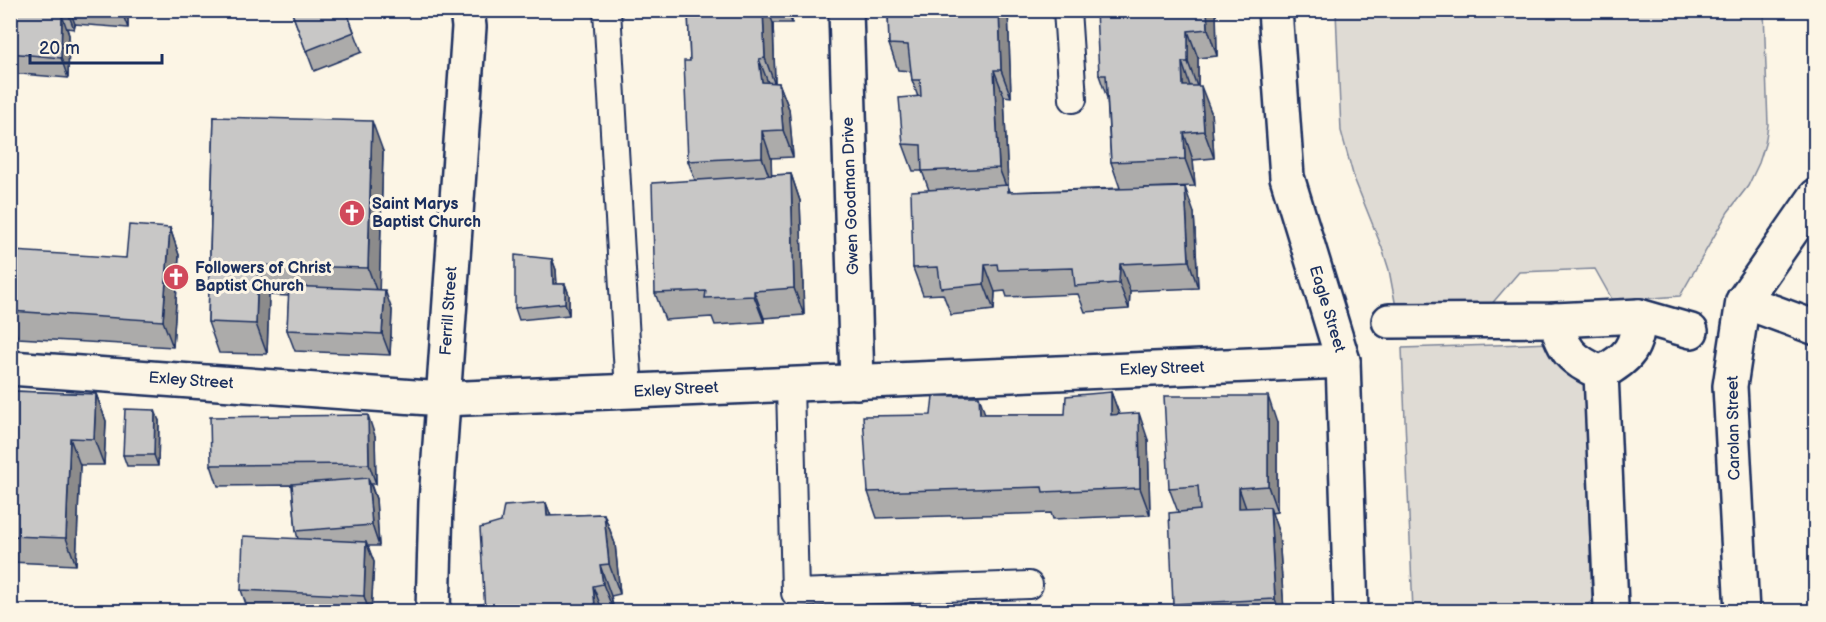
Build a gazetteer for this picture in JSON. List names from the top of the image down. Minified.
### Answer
{"streets":{"street":["Gwen Goodman Drive","Eagle Street","Ferrill Street","Exley Street","Carolan Street"]},"crossings":[["Gwen Goodman Drive","Exley Street"],["Eagle Street","Exley Street"],["Ferrill Street","Exley Street"]],"places":{"church":["Saint Marys Baptist Church","Followers of Christ Baptist Church"]},"scale_bar":"20 m"}
